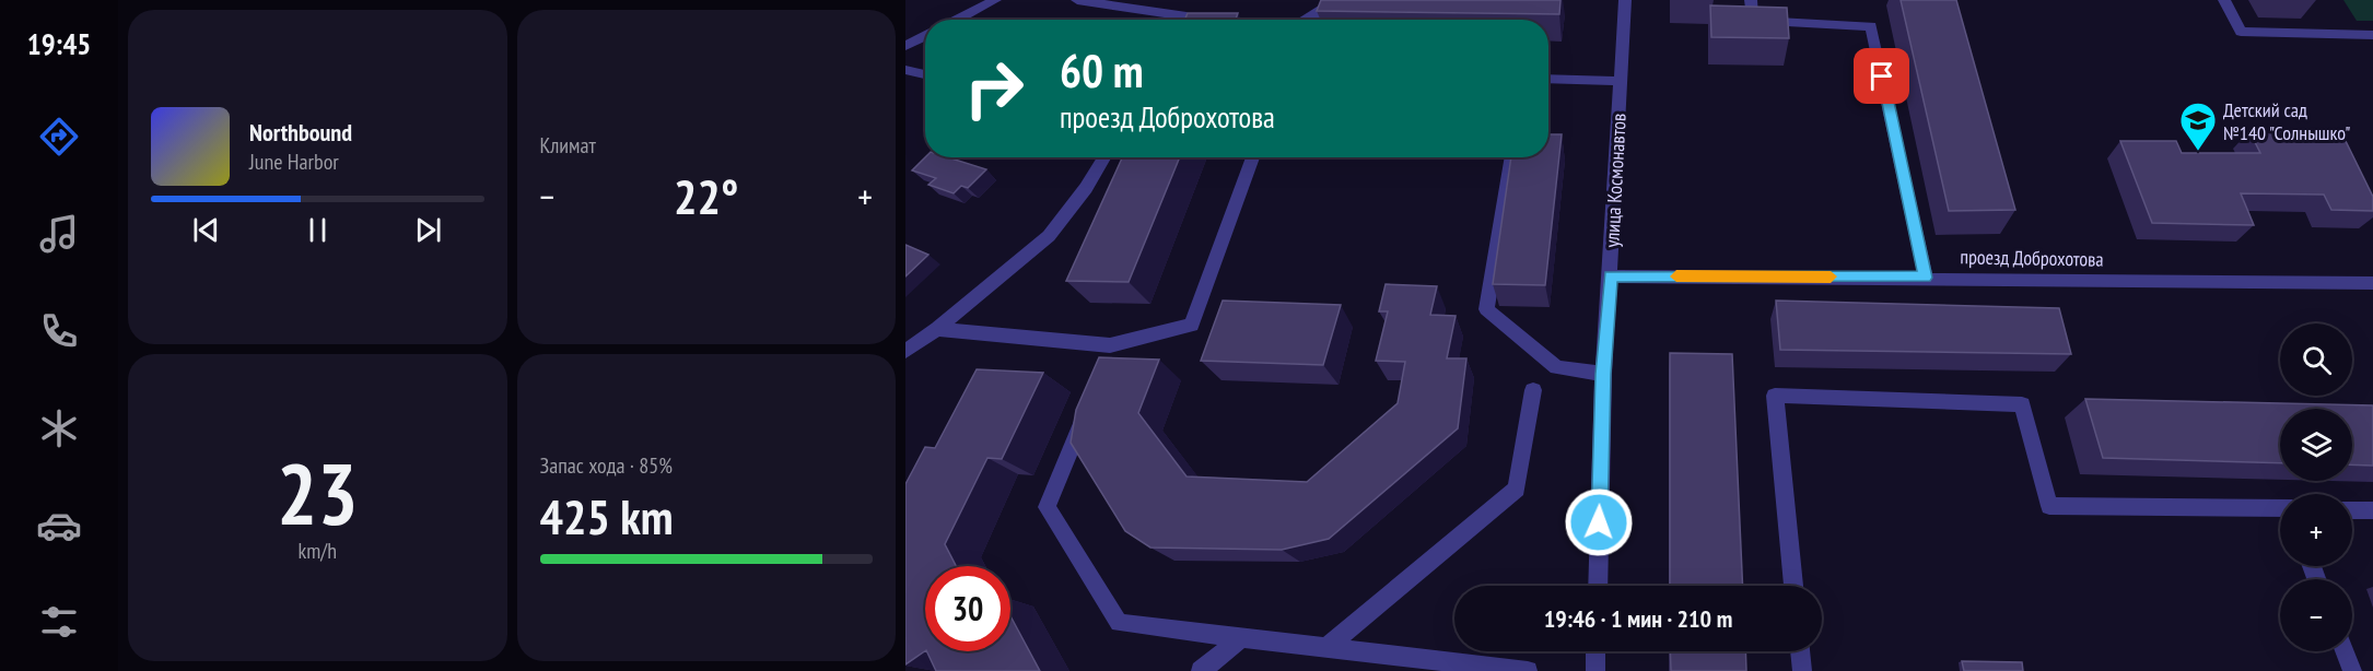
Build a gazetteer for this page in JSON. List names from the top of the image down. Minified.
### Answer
{"streets":{"street":["улица Космонавтов","проезд Доброхотова"]},"crossings":[["улица Космонавтов","проезд Доброхотова"]],"places":{"school or university":["Детский сад №140 \"Солнышко\""]},"page":{"tabs":"19:45","tile":["Климат",["23","km/h"],["Запас хода · 85%","425 km"]],"turn":["60 m","проезд Доброхотова"],"song":["Northbound","June Harbor"],"heat":["−","22°","+"],"map_buttons":["+","−"],"limit":"30","trip":"19:46 · 1 мин · 210 m"}}
